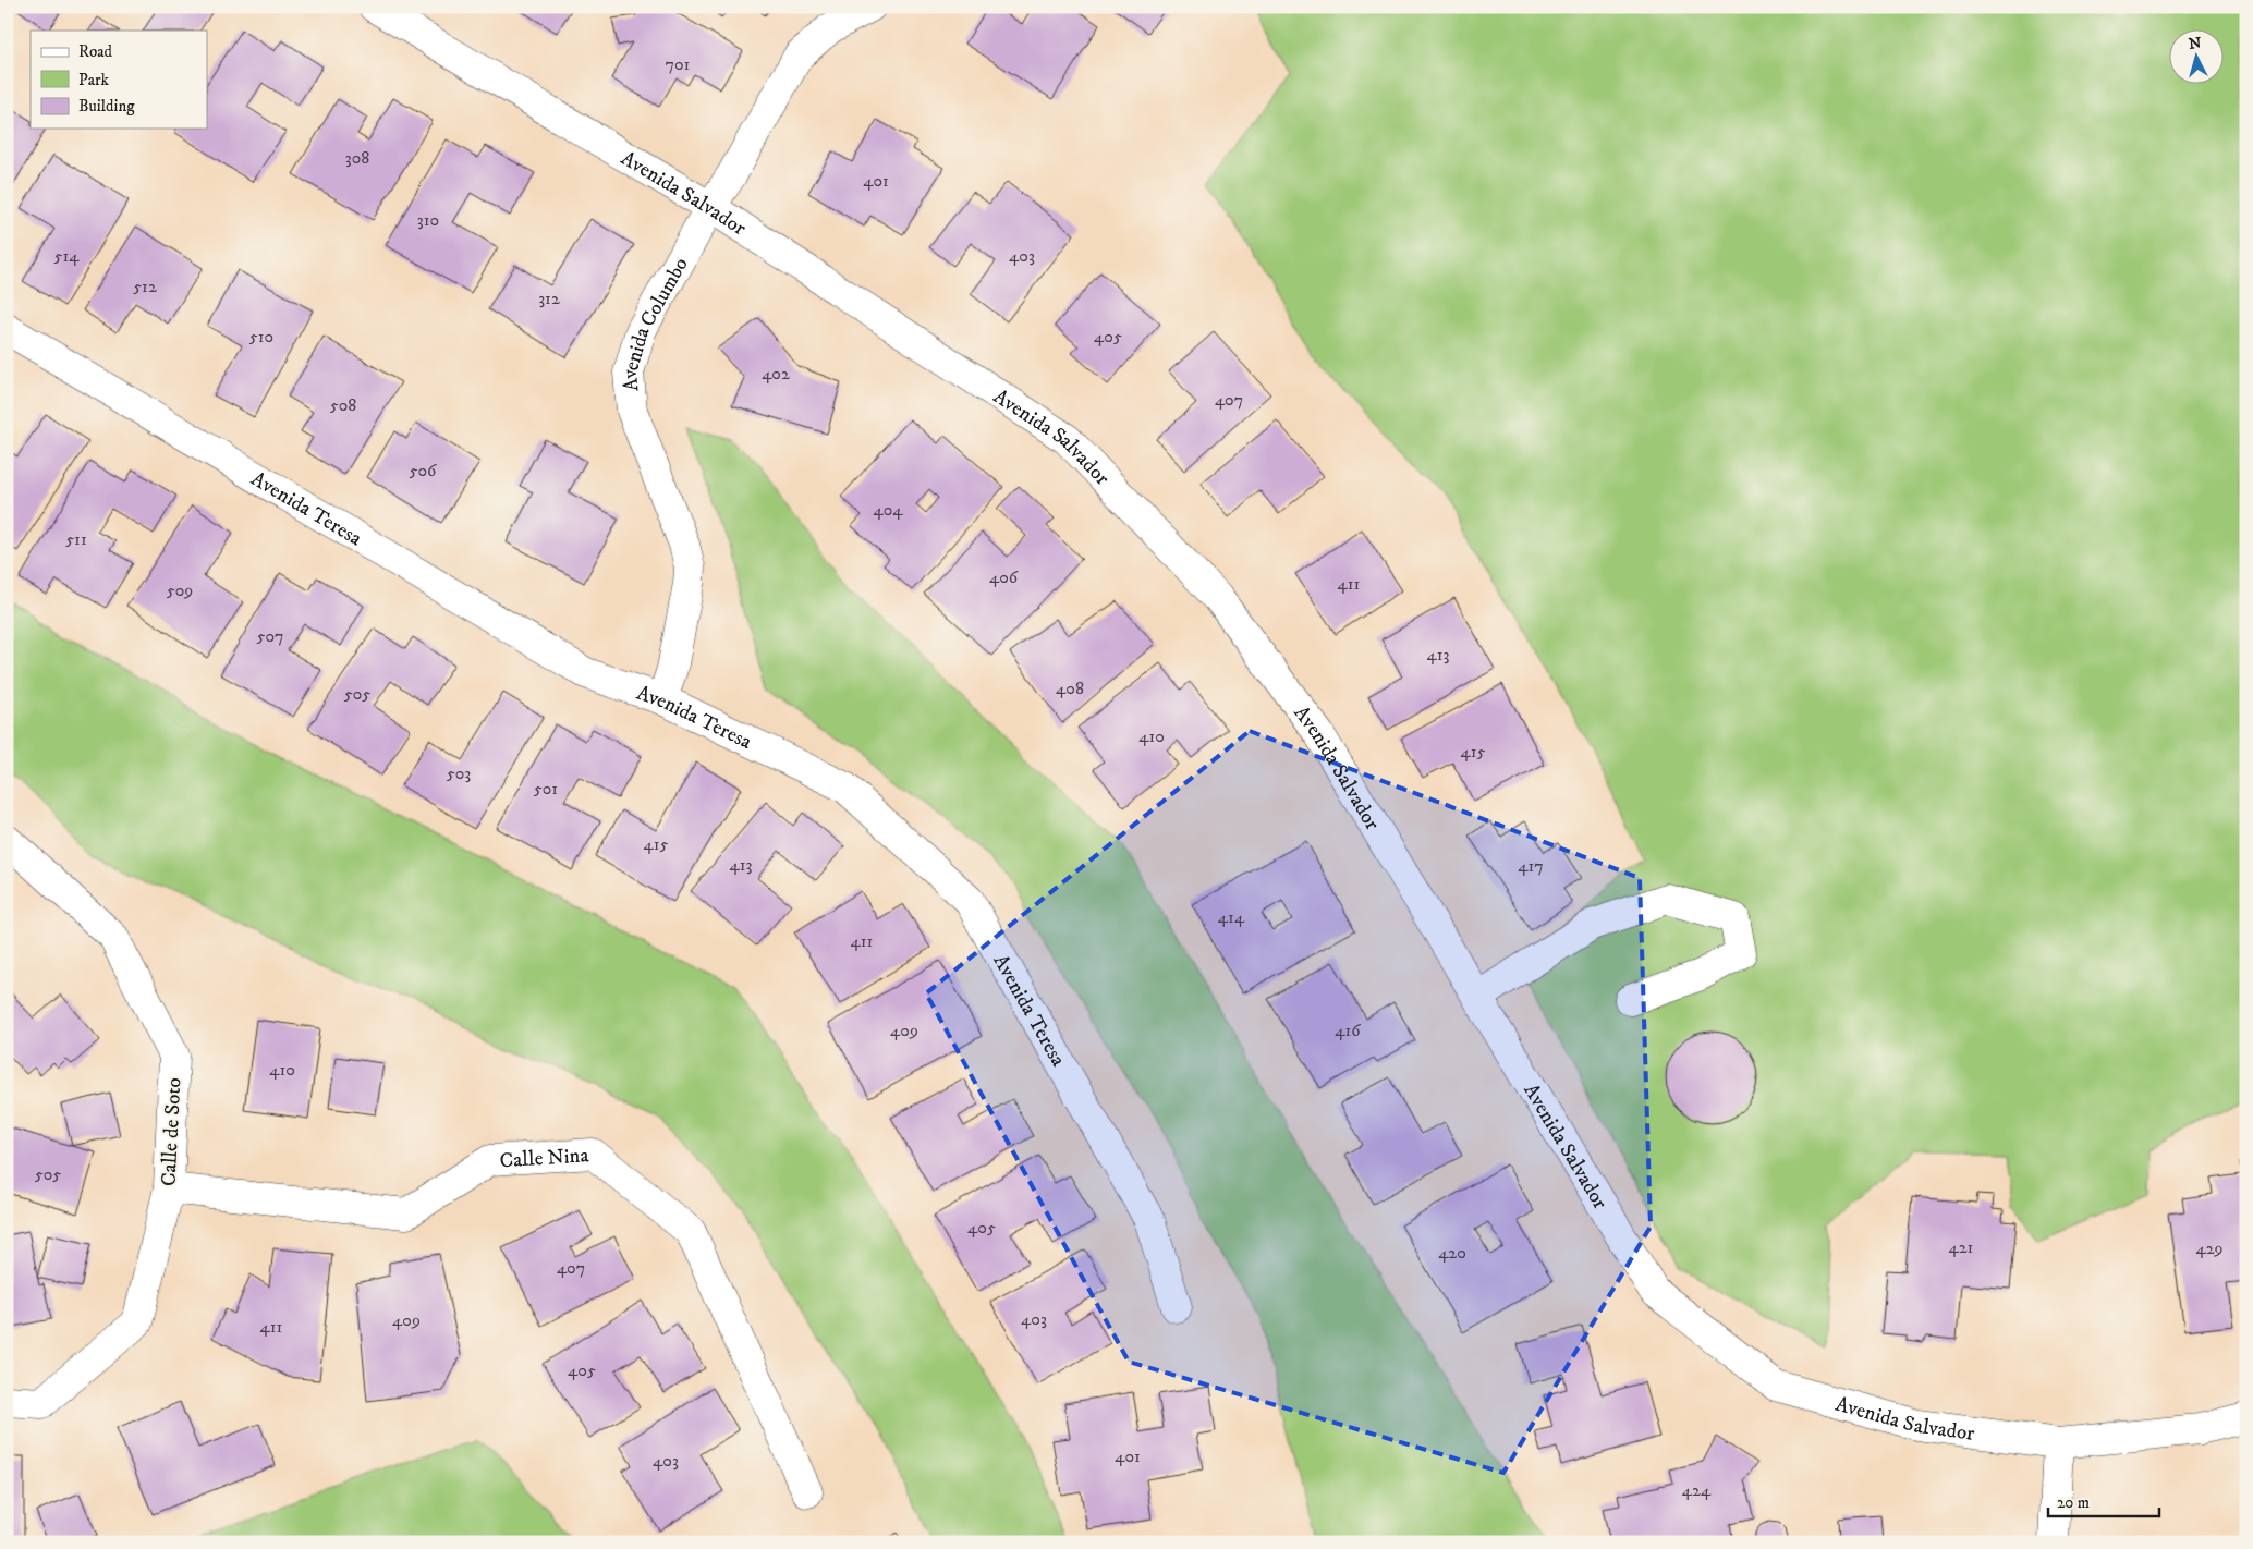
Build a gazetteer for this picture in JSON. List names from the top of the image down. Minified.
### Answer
{"streets":{"street":["Avenida Salvador","Avenida Columbo","Avenida Teresa","Calle de Soto","Calle Nina"]},"crossings":[["Avenida Salvador","Avenida Columbo"],["Avenida Columbo","Avenida Teresa"],["Calle de Soto","Calle Nina"]],"house_numbers":["701","308","401","310","514","403","512","312","510","405","402","407","508","506","404","511","406","411","509","507","413","408","505","410","415","503","501","415","413","417","414","411","409","416","410","505","405","421","429","420","407","403","409","411","405","401","403","424"],"legend":["Road","Park","Building"],"scale_bar":"20 m","north":"top"}
